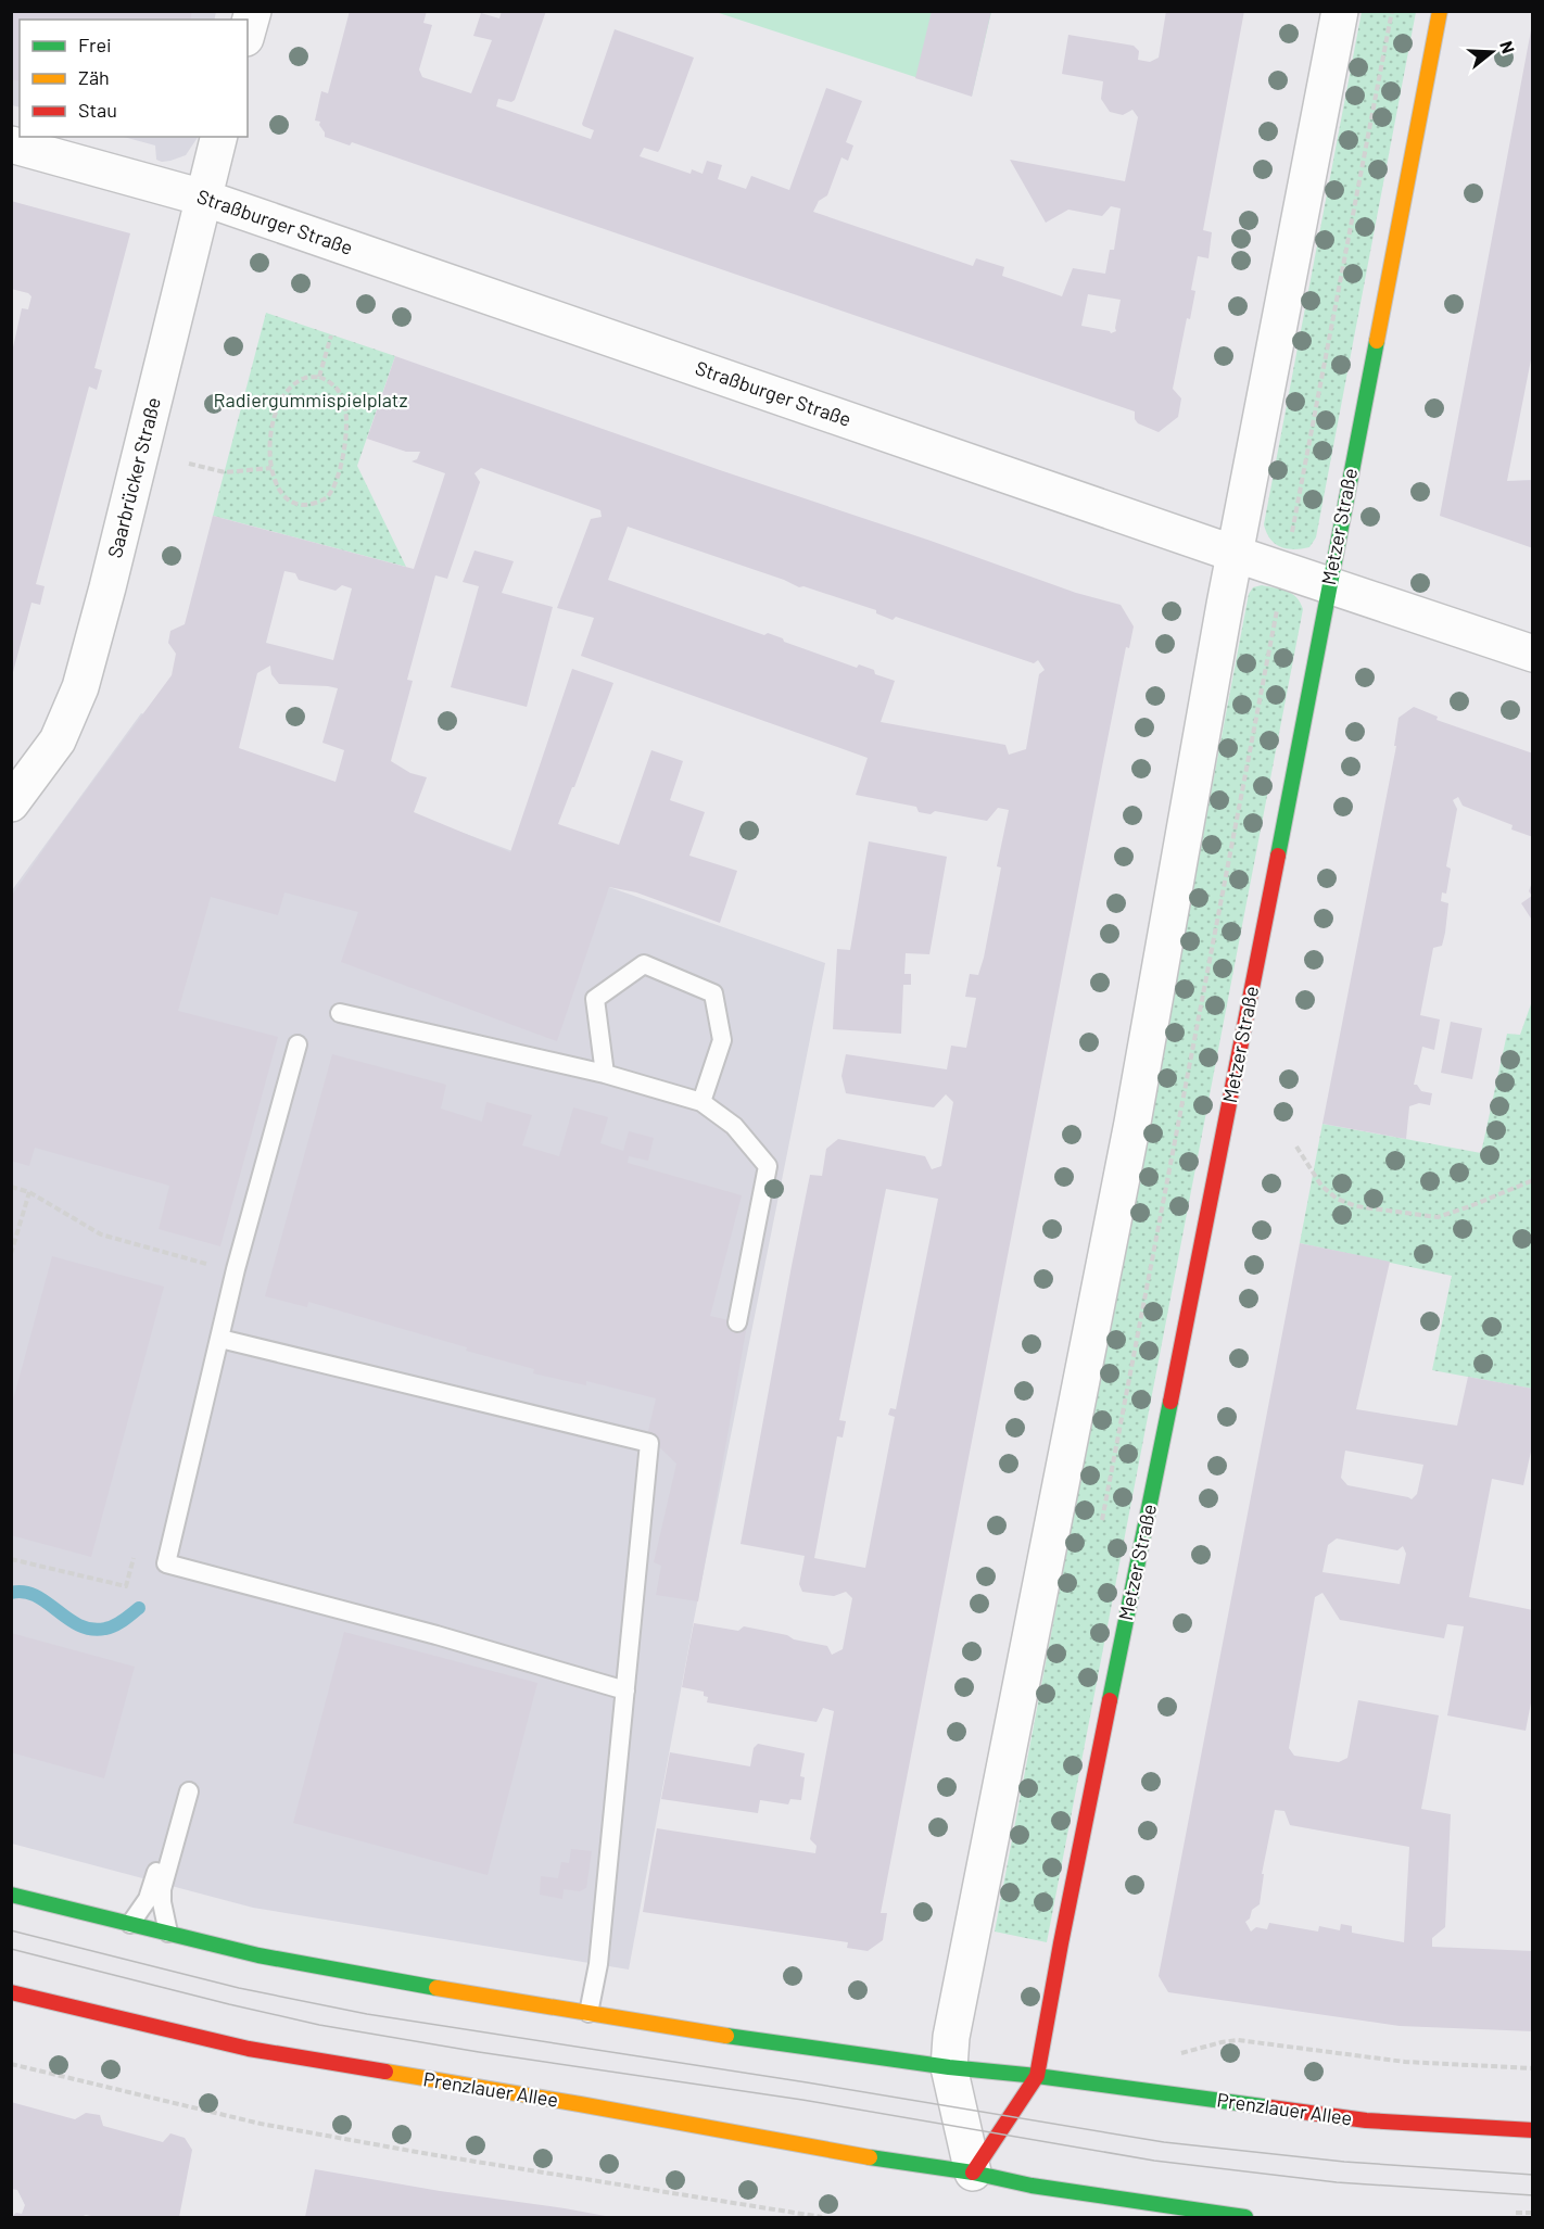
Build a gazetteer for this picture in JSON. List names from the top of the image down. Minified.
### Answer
{"streets":{"main road":["Metzer Straße","Prenzlauer Allee"],"street":["Straßburger Straße","Saarbrücker Straße"]},"crossings":[["Straßburger Straße","Saarbrücker Straße"],["Straßburger Straße","Metzer Straße"],["Metzer Straße","Prenzlauer Allee"]],"parks":["Radiergummispielplatz"],"legend":["Frei","Zäh","Stau"],"north":"right"}
